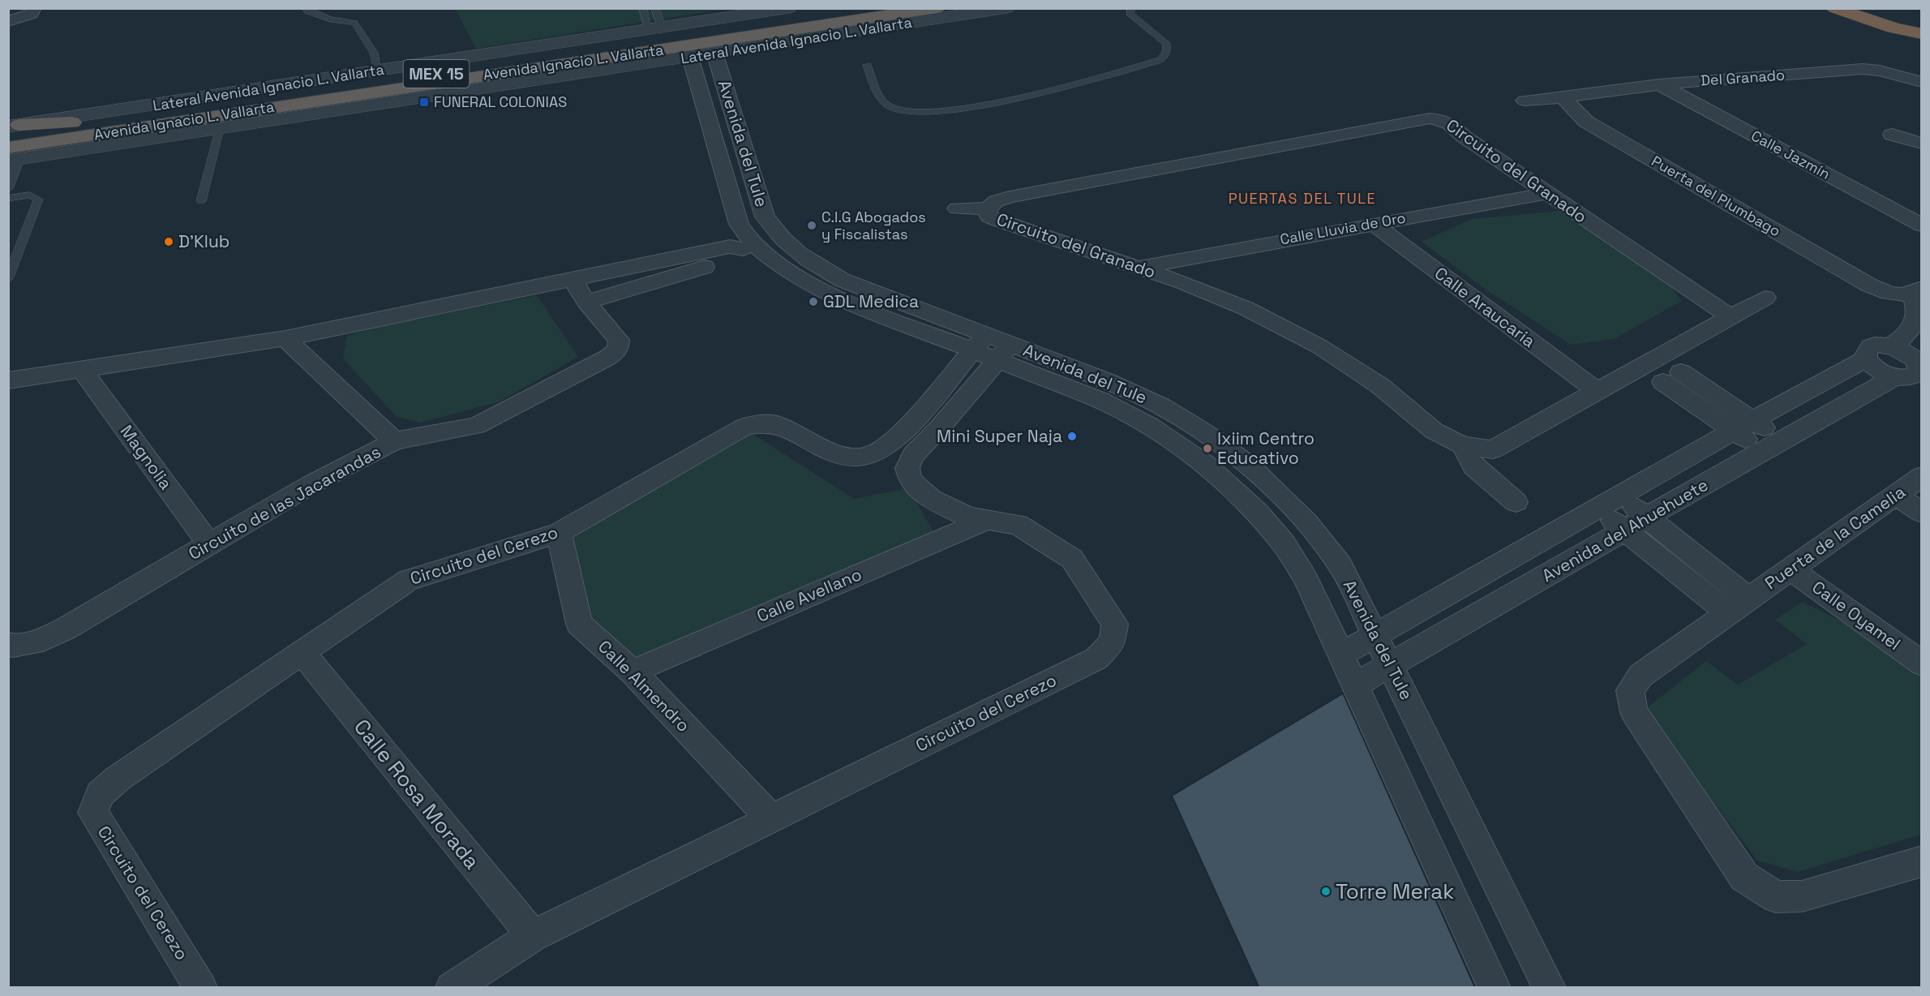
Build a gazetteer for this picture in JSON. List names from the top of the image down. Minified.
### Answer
{"streets":{"highway":["Avenida Ignacio L. Vallarta","MEX 15"],"street":["Lateral Avenida Ignacio L. Vallarta","Del Granado","Avenida del Tule","Calle Jazmín","Circuito del Granado","Puerta del Plumbago","Calle Lluvia de Oro","Calle Araucaria","Magnolia","Circuito de las Jacarandas","Avenida del Ahuehuete","Puerta de la Camelia","Circuito del Cerezo","Calle Avellano","Calle Oyamel","Calle Almendro","Calle Rosa Morada"]},"crossings":[["Lateral Avenida Ignacio L. Vallarta","Avenida Ignacio L. Vallarta"],["Lateral Avenida Ignacio L. Vallarta","Avenida del Tule"],["Del Granado","Calle Jazmín"],["Del Granado","Puerta del Plumbago"],["Avenida del Tule","Avenida del Ahuehuete"],["Avenida del Tule","Circuito del Cerezo"],["Circuito del Granado","Calle Lluvia de Oro"],["Circuito del Granado","Calle Araucaria"],["Calle Lluvia de Oro","Calle Araucaria"],["Magnolia","Circuito de las Jacarandas"],["Avenida del Ahuehuete","Puerta de la Camelia"],["Puerta de la Camelia","Calle Oyamel"],["Circuito del Cerezo","Calle Avellano"],["Circuito del Cerezo","Calle Almendro"],["Circuito del Cerezo","Calle Rosa Morada"],["Calle Avellano","Calle Almendro"]],"districts":["PUERTAS DEL TULE"],"places":{"transit":["FUNERAL COLONIAS"],"other":["C.I.G Abogados y Fiscalistas","D'Klub","GDL Medica","Mini Super Naja","Ixiim Centro Educativo","Torre Merak"]}}
